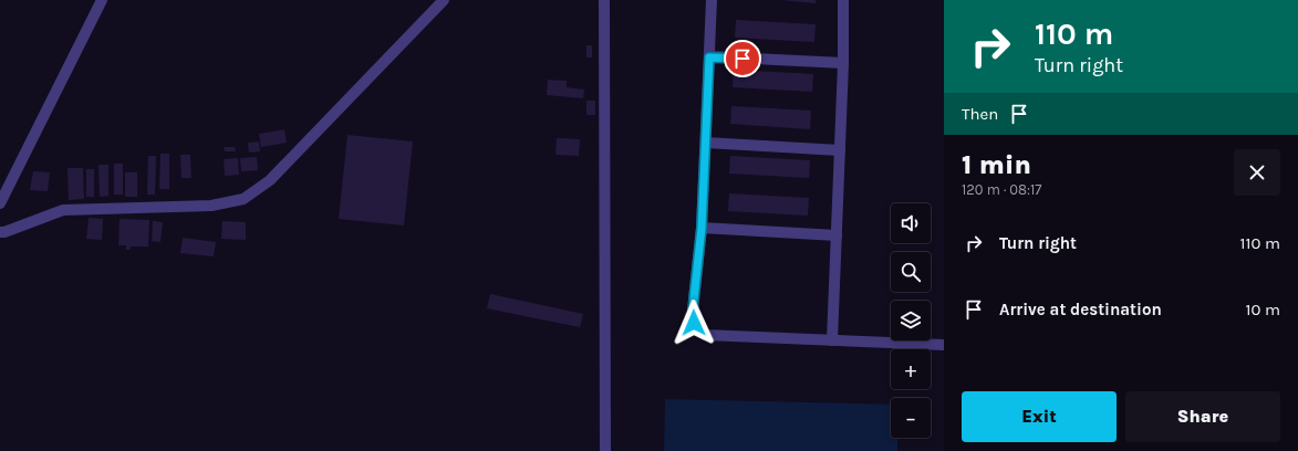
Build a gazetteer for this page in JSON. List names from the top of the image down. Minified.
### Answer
{"page":{"turn":["110 m","Turn right"],"then":"Then","heading":["1 min","120 m · 08:17"],"map_buttons":["+","−"],"list":[{"name":"Turn right","value":"110 m"},{"name":"Arrive at destination","value":"10 m"}],"buttons":["Exit","Share"]}}
